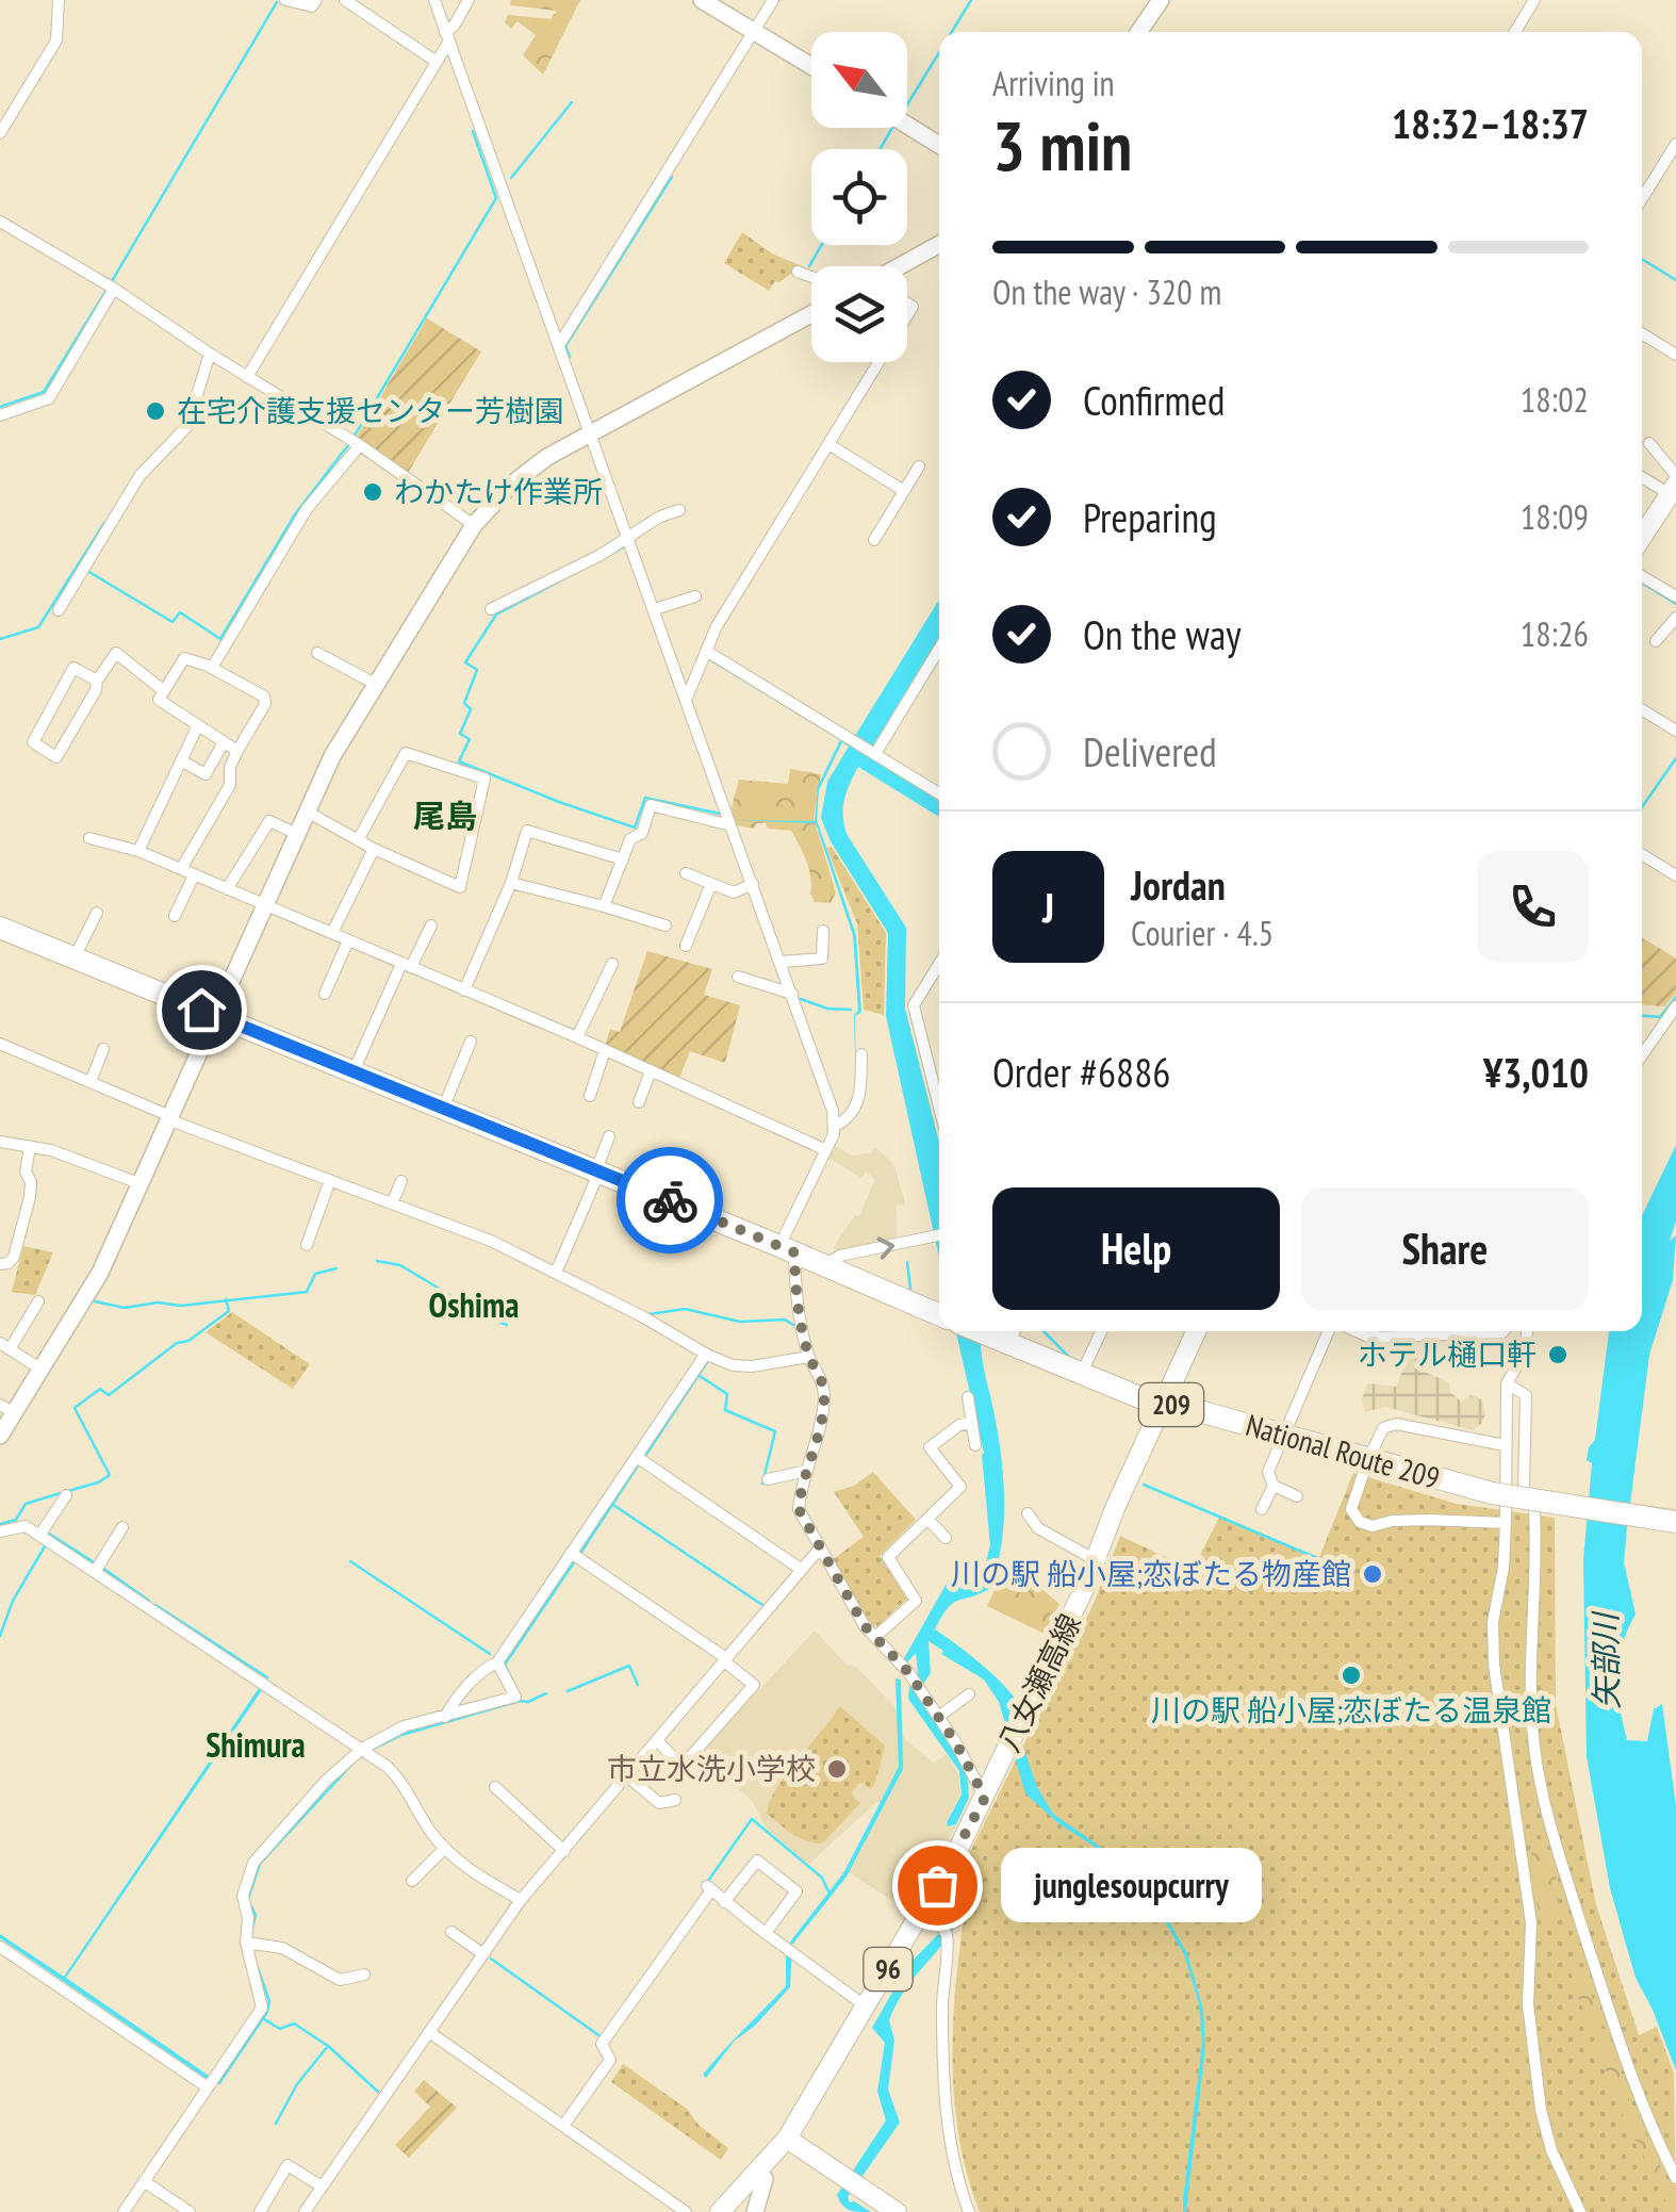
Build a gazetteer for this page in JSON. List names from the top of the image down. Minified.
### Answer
{"streets":{"highway":["209","National Route 209"],"main road":["八女瀬高線","96"]},"crossings":[["National Route 209","八女瀬高線"]],"districts":["尾島","Oshima","Shimura"],"water":["矢部川"],"places":["在宅介護支援センター芳樹園","わかたけ作業所","ホテル樋口軒","川の駅 船小屋;恋ぼたる物産館","川の駅 船小屋;恋ぼたる温泉館","市立水洗小学校","junglesoupcurry"],"north":"top left","page":{"heading":["3 min","Arriving in","18:32–18:37"],"panel":["Jordan","Courier · 4.5","Order #6886","¥3,010"],"bar":"On the way · 320 m","list":[["Confirmed","18:02"],["Preparing","18:09"],["On the way","18:26"],"Delivered"],"round":"J","buttons":["Help","Share"],"bubble":"junglesoupcurry"}}
